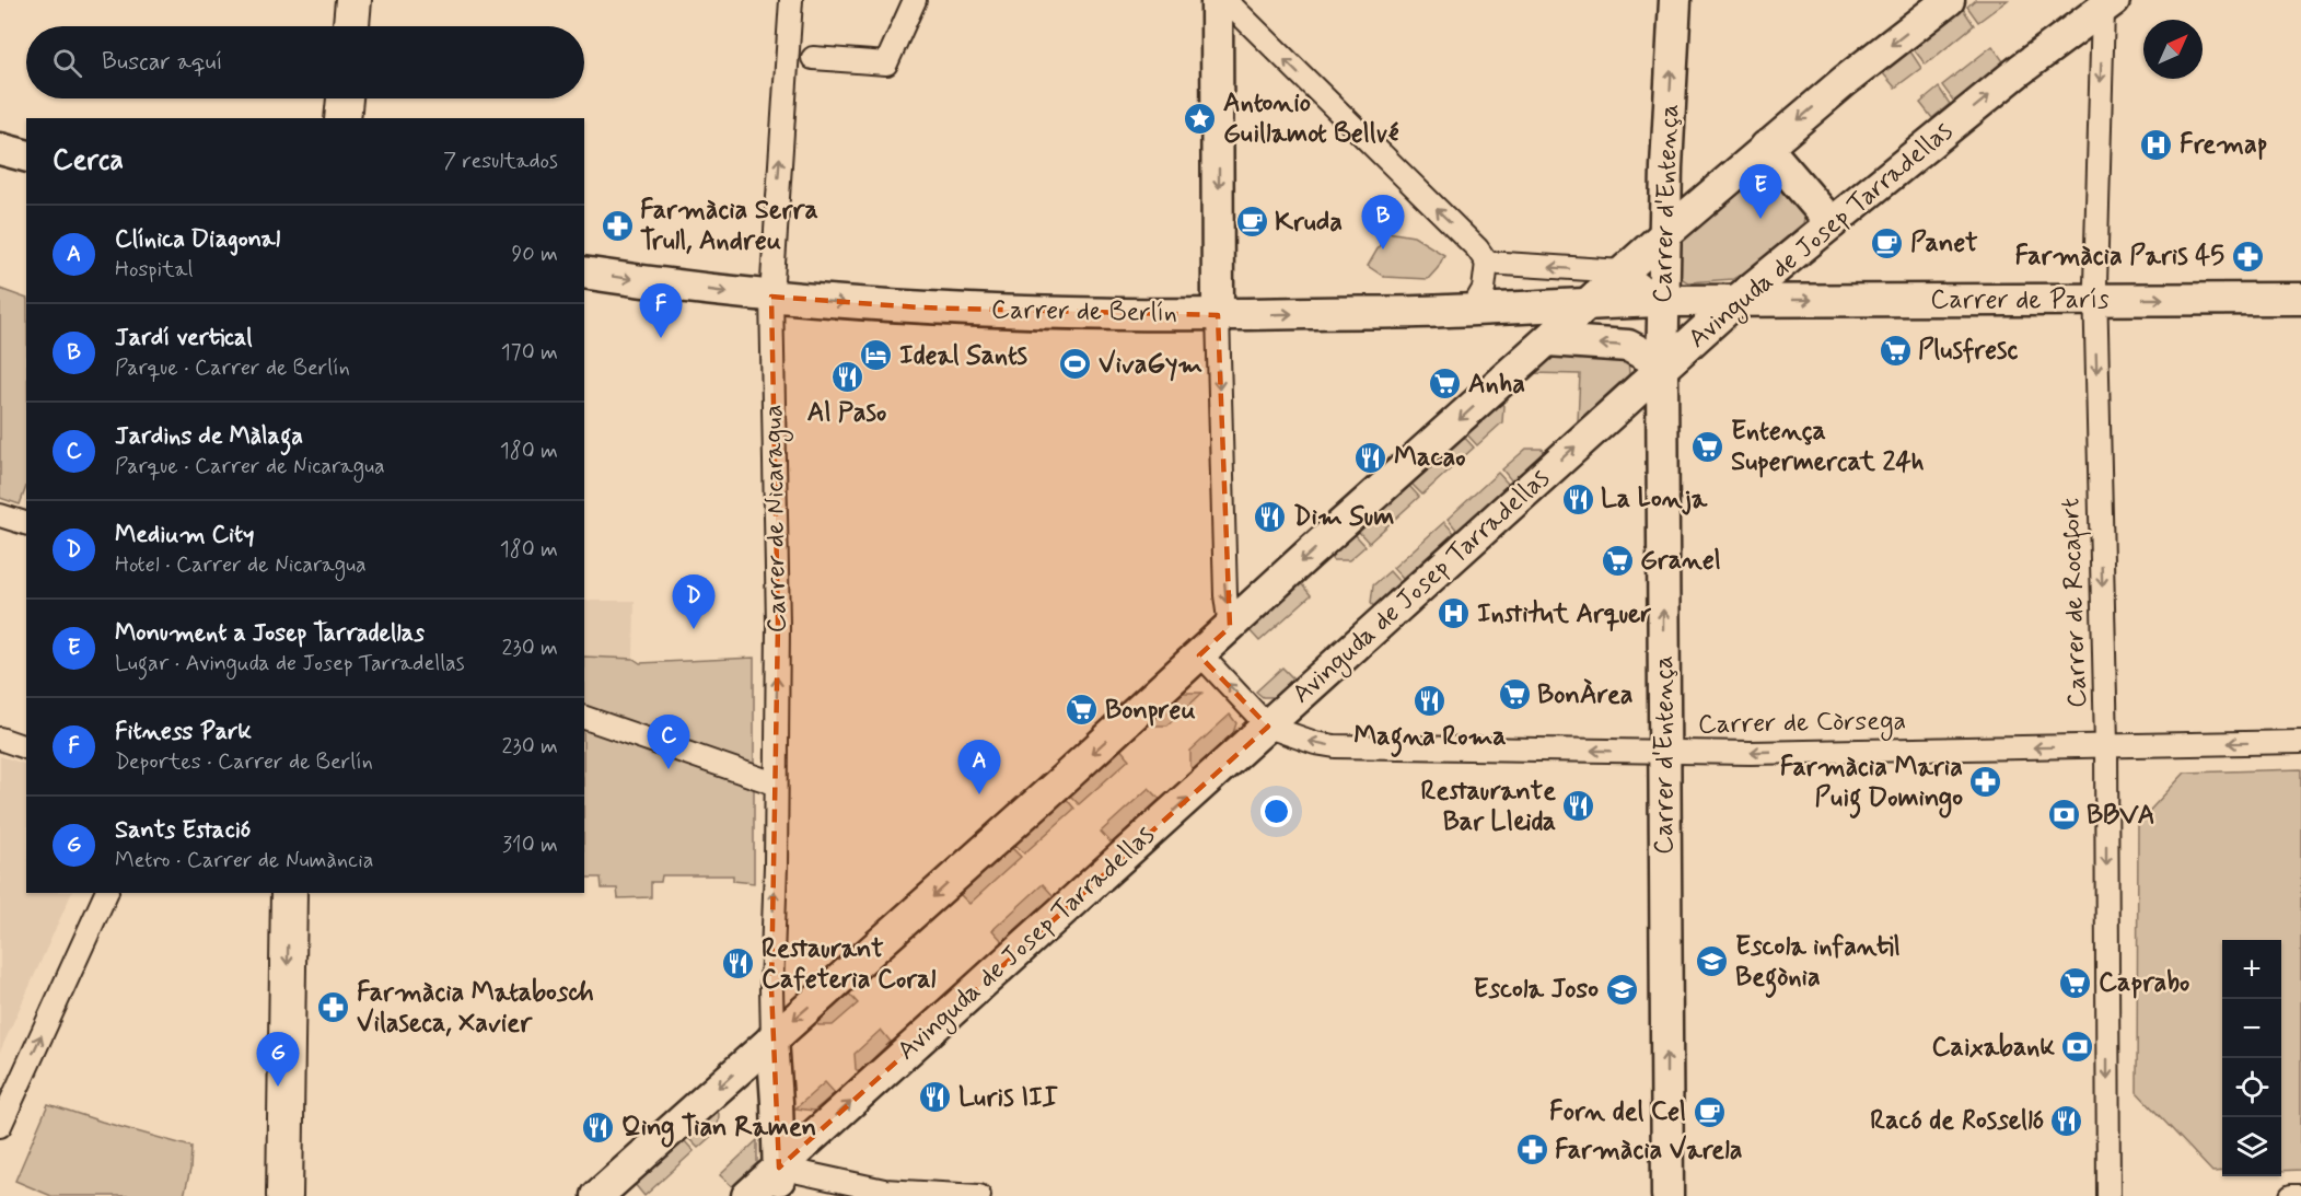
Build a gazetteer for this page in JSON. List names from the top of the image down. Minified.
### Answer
{"streets":{"main road":["Carrer d'Entença","Avinguda de Josep Tarradellas","Carrer de París","Carrer de Berlín"],"street":["Carrer de Nicaragua","Carrer de Rocafort","Carrer de Còrsega"]},"crossings":[["Carrer d'Entença","Avinguda de Josep Tarradellas"],["Carrer d'Entença","Carrer de Còrsega"],["Avinguda de Josep Tarradellas","Carrer de París"],["Avinguda de Josep Tarradellas","Carrer de Berlín"],["Avinguda de Josep Tarradellas","Carrer de Rocafort"],["Avinguda de Josep Tarradellas","Carrer de Còrsega"],["Carrer de París","Carrer de Rocafort"],["Carrer de Berlín","Carrer de Nicaragua"],["Carrer de Rocafort","Carrer de Còrsega"]],"one_way":["Carrer d'Entença","Carrer de París","Carrer de Berlín","Carrer de Nicaragua","Carrer de Rocafort","Carrer de Còrsega"],"places":{"place":["Antonio Guillamot Bellvé"],"hospital":["Fremap","Institut Arquer"],"cafe":["Kruda","Panet","Forn del Cel"],"pharmacy":["Farmàcia Serra Trull, Andreu","Farmàcia Paris 45","Farmàcia Maria Puig Domingo","Farmàcia Matabosch Vilaseca, Xavier","Farmàcia Varela"],"supermarket":["Plusfresc","Anha","Entença Supermercat 24h","Granel","BonÀrea","Bonpreu","Caprabo"],"hotel":["Ideal Sants"],"sports":["VivaGym"],"restaurant":["Al Paso","Macao","La Lonja","Dim Sum","Magna Roma","Restaurante Bar Lleida","Restaurant Cafeteria Coral","Luris III","Racó de Rosselló","Qing Tian Ramen"],"bank":["BBVA","Caixabank"],"school or university":["Escola infantil Begònia","Escola Joso"]},"north":"top right","page":{"search":"Buscar aquí","heading":["Cerca","7 resultados"],"pins":["E","B","F","D","C","A","G"],"list":[{"mark":"A","name":"Clínica Diagonal","note":"Hospital","value":"90 m"},{"mark":"B","name":"Jardí vertical","note":"Parque · Carrer de Berlín","value":"170 m"},{"mark":"C","name":"Jardins de Màlaga","note":"Parque · Carrer de Nicaragua","value":"180 m"},{"mark":"D","name":"Medium City","note":"Hotel · Carrer de Nicaragua","value":"180 m"},{"mark":"E","name":"Monument a Josep Tarradellas","note":"Lugar · Avinguda de Josep Tarradellas","value":"230 m"},{"mark":"F","name":"Fitness Park","note":"Deportes · Carrer de Berlín","value":"230 m"},{"mark":"G","name":"Sants Estació","note":"Metro · Carrer de Numància","value":"310 m"}],"map_buttons":["+","−"]}}
